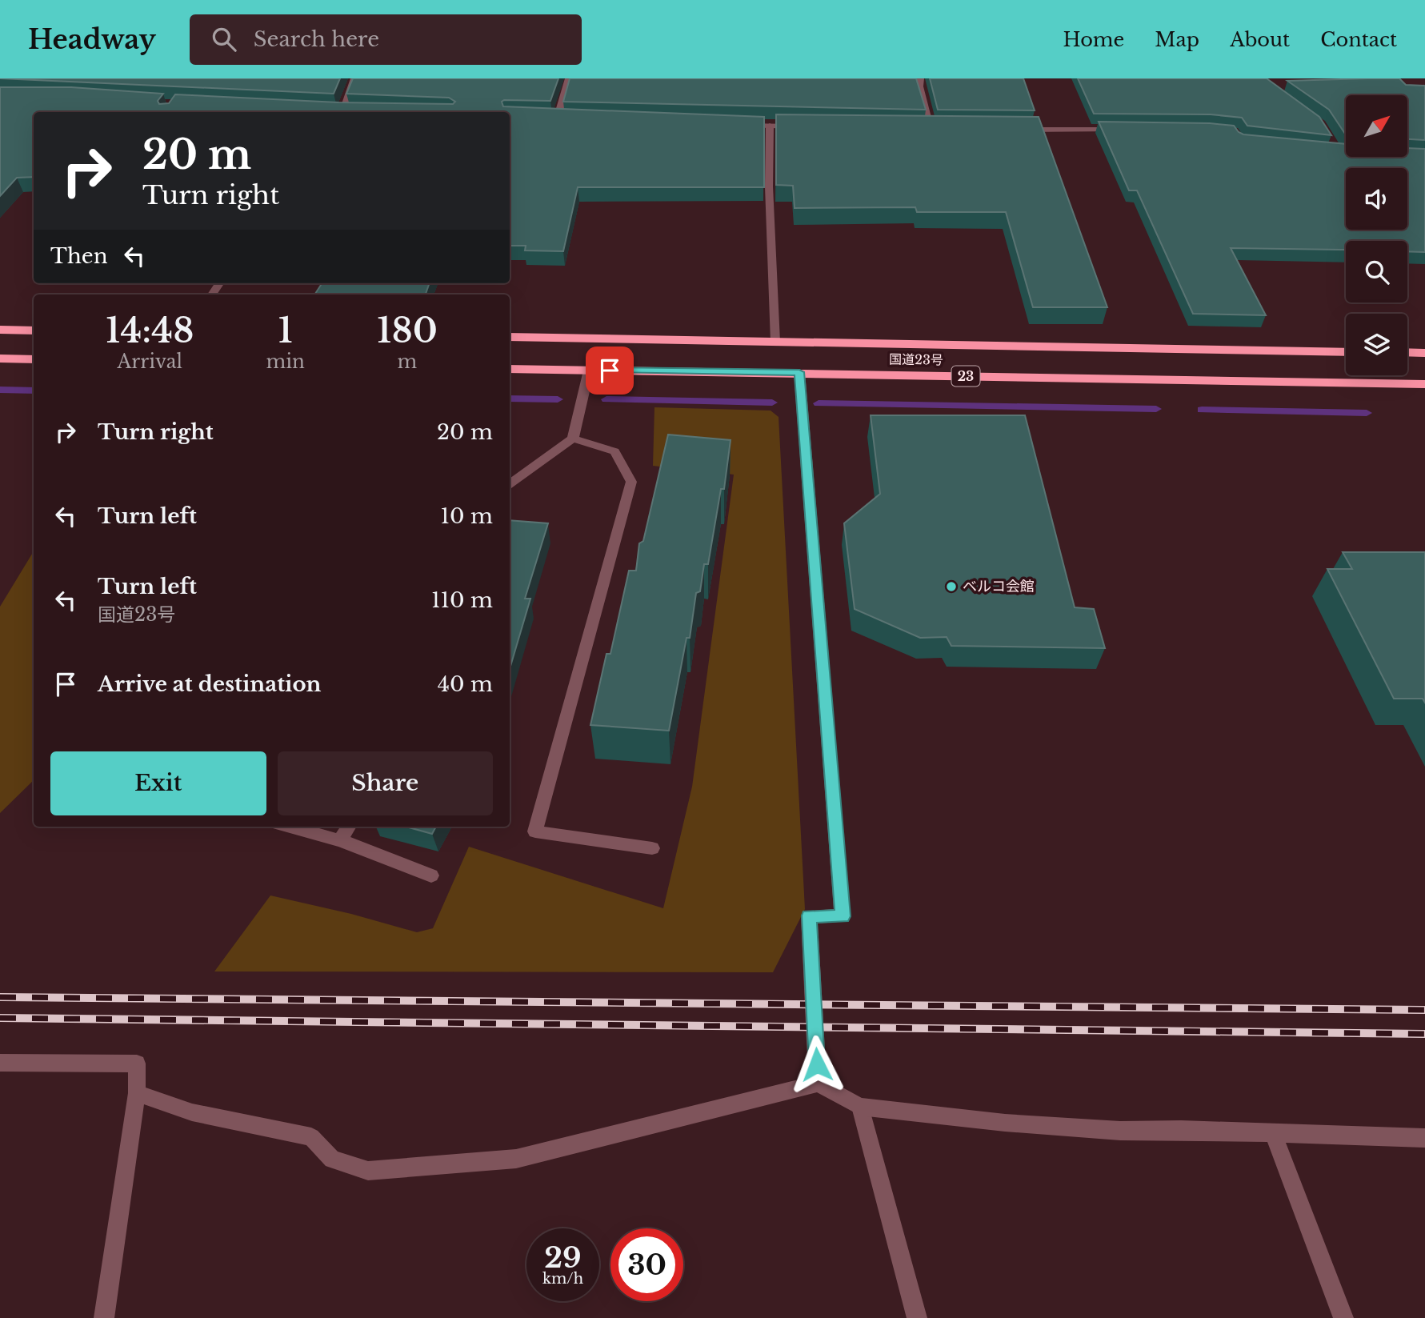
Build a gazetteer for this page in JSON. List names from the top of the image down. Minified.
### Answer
{"streets":{"highway":["国道23号","23"]},"places":["ベルコ会館"],"north":"top right","page":{"header":"Headway","search":"Search here","nav":["Home","Map","About","Contact"],"turn":["20 m","Turn right"],"then":"Then","eta":["14:48","Arrival","1","min","180","m"],"list":[{"name":"Turn right","value":"20 m"},{"name":"Turn left","value":"10 m"},{"name":"Turn left","note":"国道23号","value":"110 m"},{"name":"Arrive at destination","value":"40 m"}],"buttons":["Exit","Share"],"speed":"29 km/h","limit":"30"}}
